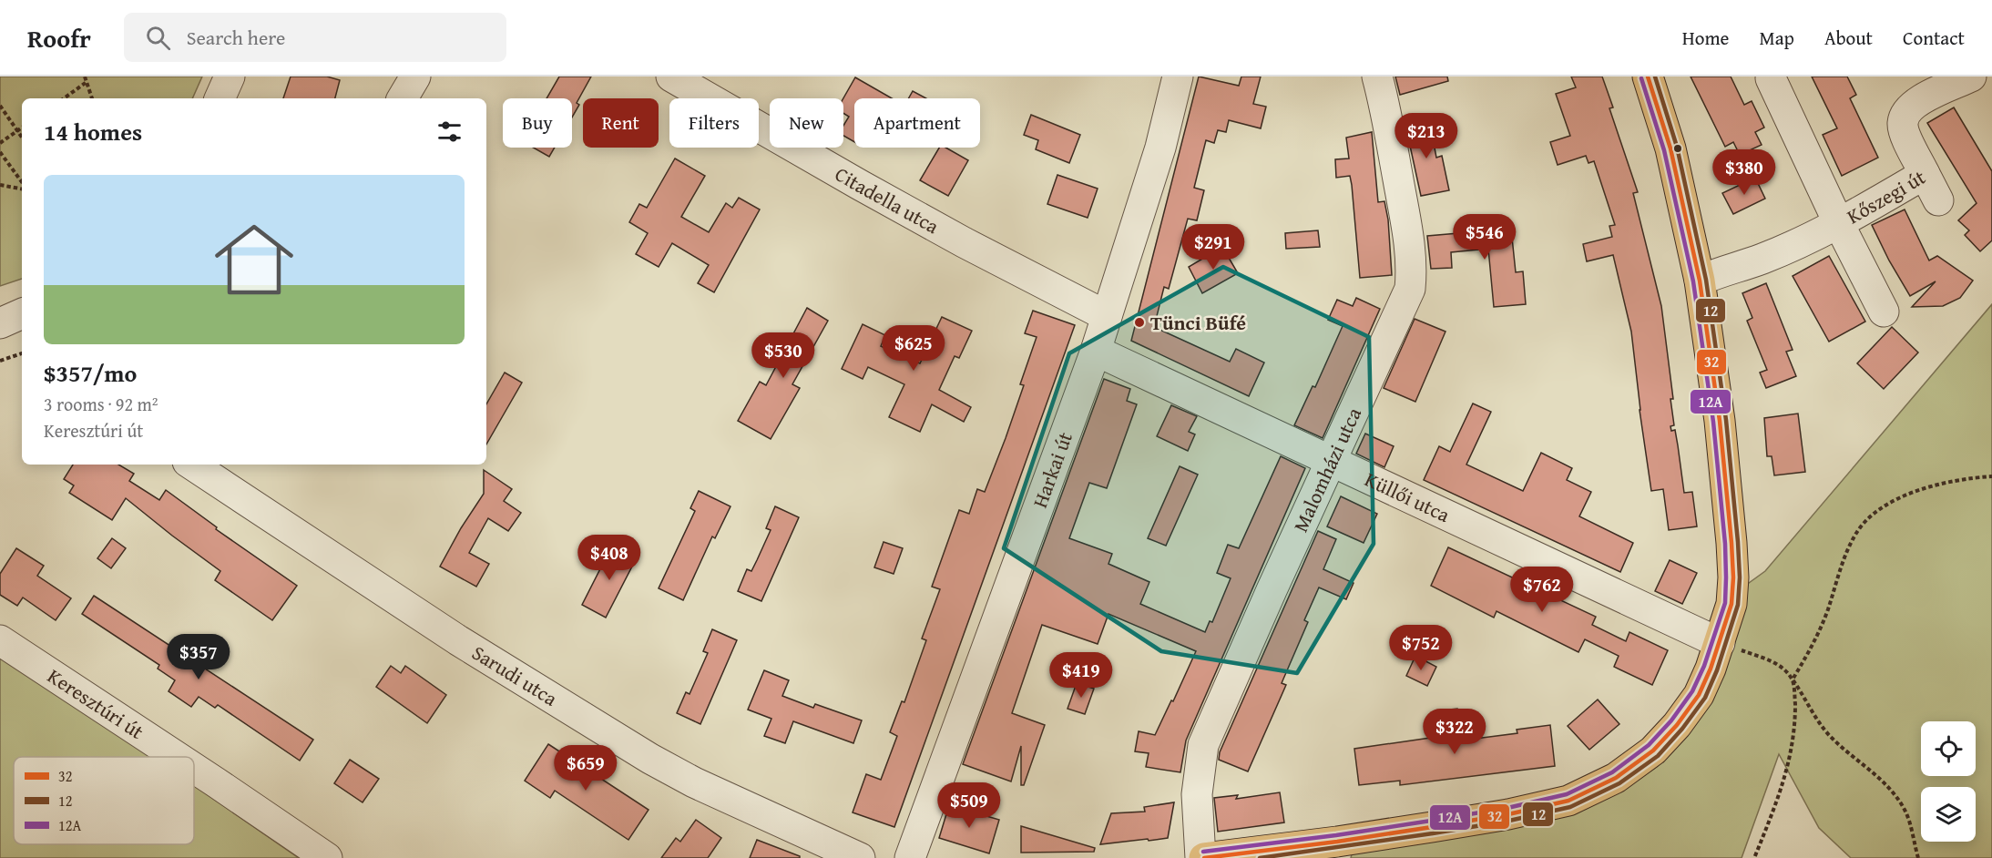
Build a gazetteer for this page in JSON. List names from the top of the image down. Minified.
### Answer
{"streets":{"street":["Kőszegi út","Citadella utca","Harkai út","Malomházi utca","Küllői utca","Sarudi utca","Keresztúri út"]},"crossings":[["Citadella utca","Harkai út"],["Harkai út","Küllői utca"],["Malomházi utca","Küllői utca"]],"places":["Tünci Büfé"],"lines":["transit line 32","transit line 12","transit line 12A"],"legend":["32","12","12A"],"page":{"header":"Roofr","search":"Search here","nav":["Home","Map","About","Contact"],"chip":["Buy","Rent","Filters","New","Apartment"],"heading":"14 homes","price":["$213","$380","$546","$291","$625","$530","$408","$762","$752","$357","$419","$322","$659","$509"],"list":[{"name":"$357/mo","note":"3 rooms · 92 m² · Keresztúri út"}]}}
